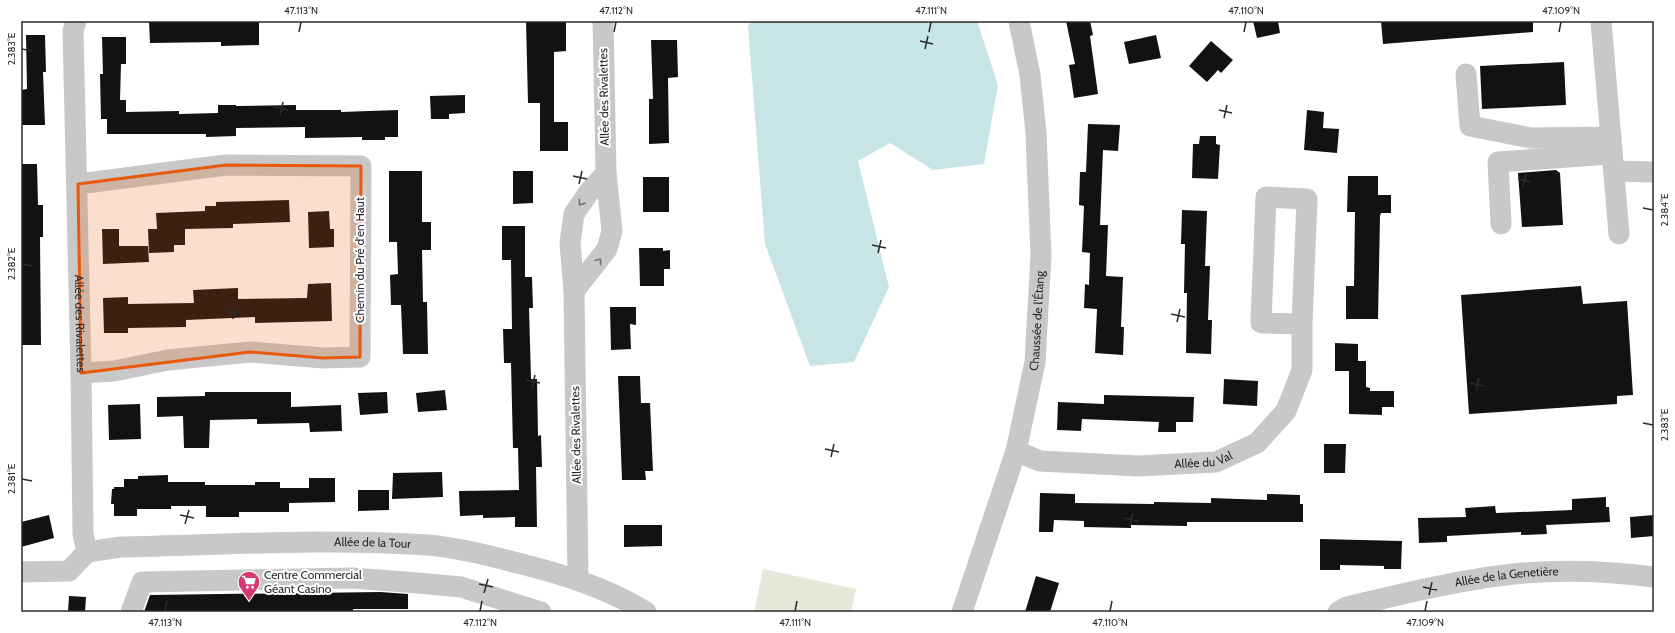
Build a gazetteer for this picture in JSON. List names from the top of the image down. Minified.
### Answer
{"streets":{"street":["Allée des Rivalettes","Chemin du Pré d'en Haut","Chaussée de l'Étang","Allée du Val","Allée de la Tour","Allée de la Genetière"]},"crossings":[["Allée des Rivalettes","Chemin du Pré d'en Haut"],["Allée des Rivalettes","Allée de la Tour"],["Chaussée de l'Étang","Allée du Val"]],"places":{"supermarket":["Centre Commercial Géant Casino"]},"coordinates":["47.113°N","47.112°N","47.111°N","47.110°N","47.109°N","2.383°E","2.384°E","2.382°E","2.381°E"]}
